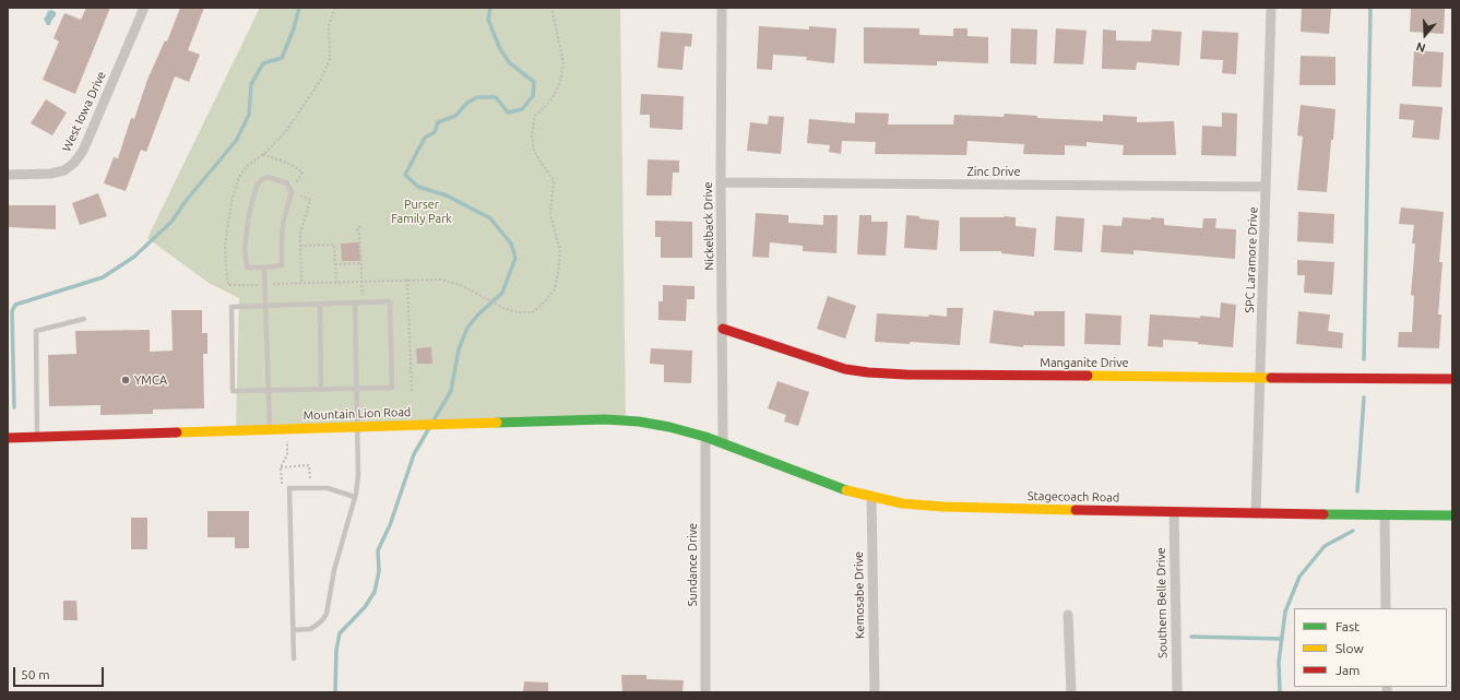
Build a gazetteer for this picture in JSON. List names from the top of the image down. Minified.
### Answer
{"streets":{"street":["West Iowa Drive","Zinc Drive","Nickelback Drive","SPC Laramore Drive","Manganite Drive","Mountain Lion Road","Stagecoach Road","Sundance Drive","Kemosabe Drive","Southern Belle Drive"]},"crossings":[["Zinc Drive","Nickelback Drive"],["Zinc Drive","SPC Laramore Drive"],["Nickelback Drive","Manganite Drive"],["Nickelback Drive","Stagecoach Road"],["SPC Laramore Drive","Manganite Drive"],["SPC Laramore Drive","Stagecoach Road"],["Mountain Lion Road","Stagecoach Road"],["Mountain Lion Road","Sundance Drive"],["Stagecoach Road","Sundance Drive"],["Stagecoach Road","Kemosabe Drive"],["Stagecoach Road","Southern Belle Drive"]],"parks":["Purser Family Park"],"places":["YMCA"],"legend":["Fast","Slow","Jam"],"scale_bar":"50 m","north":"bottom"}
